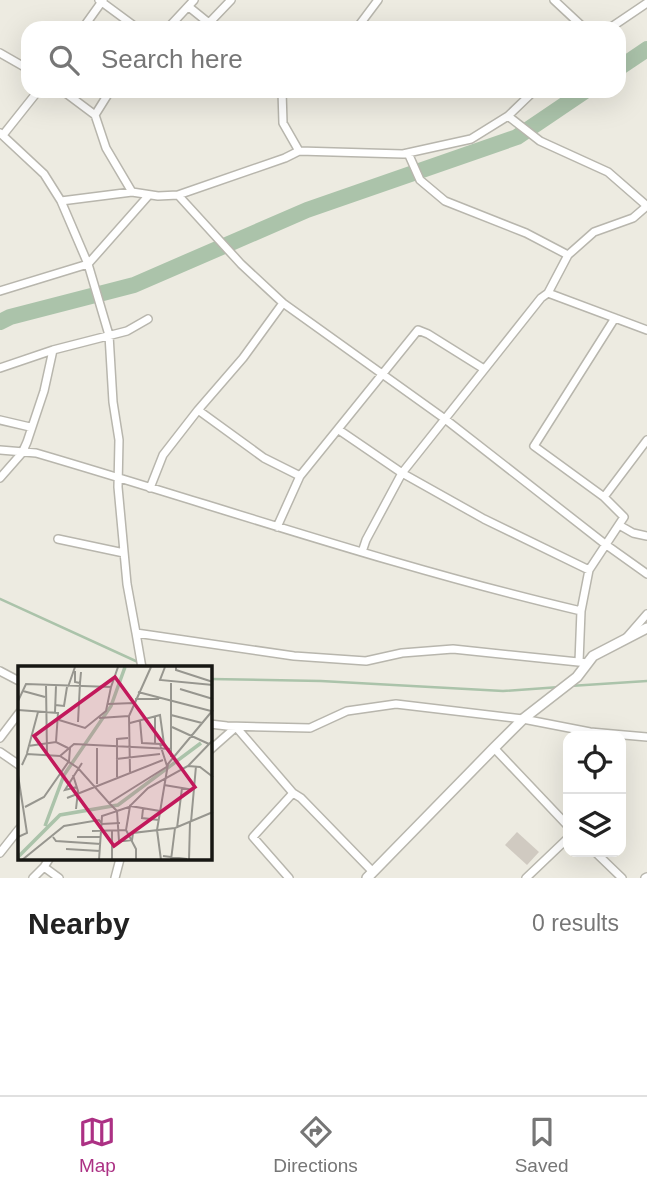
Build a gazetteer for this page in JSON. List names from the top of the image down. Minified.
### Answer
{"page":{"search":"Search here","heading":["Nearby","0 results"],"nav":["Map","Directions","Saved"]}}
